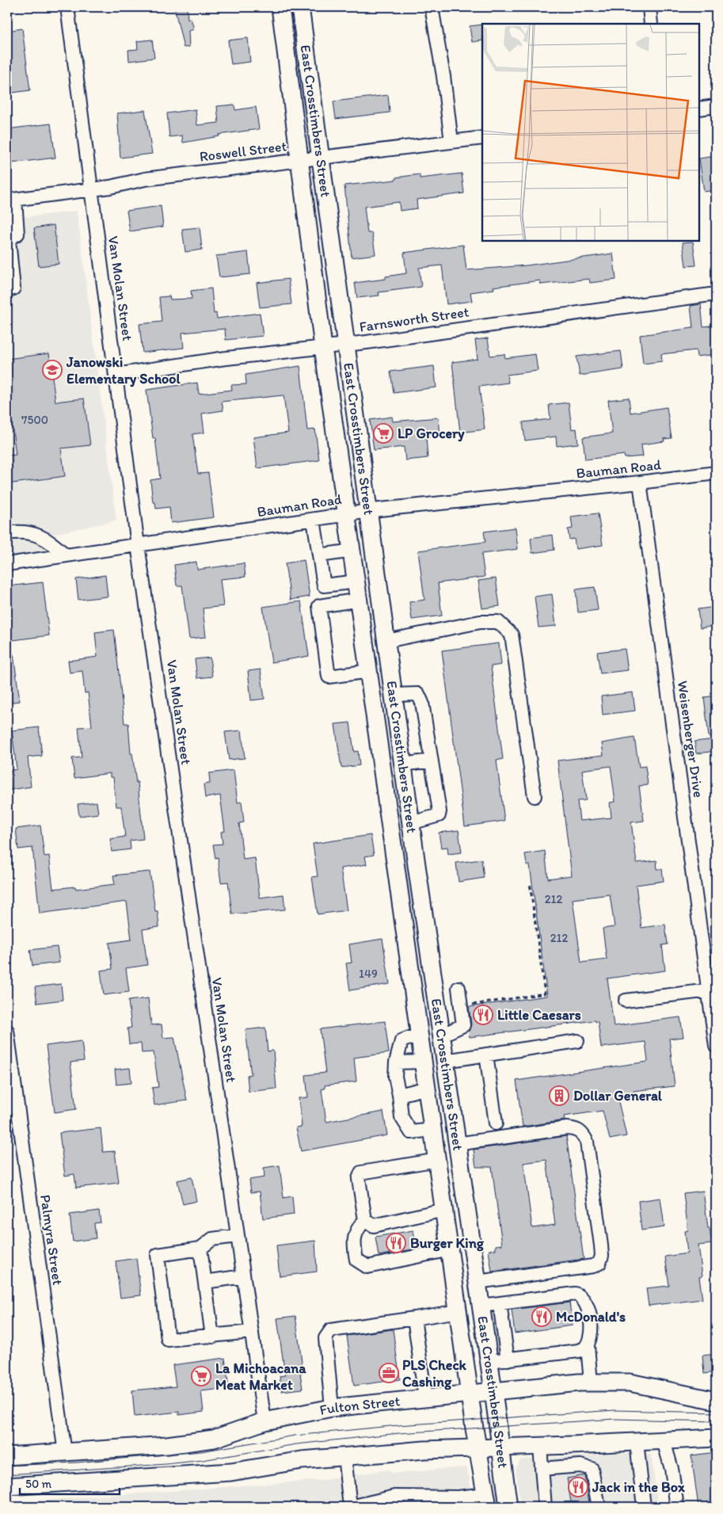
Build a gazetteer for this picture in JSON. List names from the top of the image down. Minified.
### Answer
{"streets":{"main road":["East Crosstimbers Street","Fulton Street"],"street":["Roswell Street","Van Molan Street","Farnsworth Street","Bauman Road","Weisenberger Drive","Palmyra Street"]},"crossings":[["East Crosstimbers Street","Roswell Street"],["East Crosstimbers Street","Farnsworth Street"],["East Crosstimbers Street","Bauman Road"],["East Crosstimbers Street","Fulton Street"],["Roswell Street","Van Molan Street"],["Van Molan Street","Farnsworth Street"],["Van Molan Street","Bauman Road"],["Van Molan Street","Fulton Street"],["Bauman Road","Weisenberger Drive"],["Palmyra Street","Fulton Street"]],"places":{"school or university":["Janowski Elementary School"],"supermarket":["LP Grocery","La Michoacana Meat Market"],"restaurant":["Little Caesars","Burger King","McDonald's","Jack in the Box"],"building":["Dollar General"],"office":["PLS Check Cashing"]},"house_numbers":["7500","212","212","149"],"scale_bar":"50 m"}
